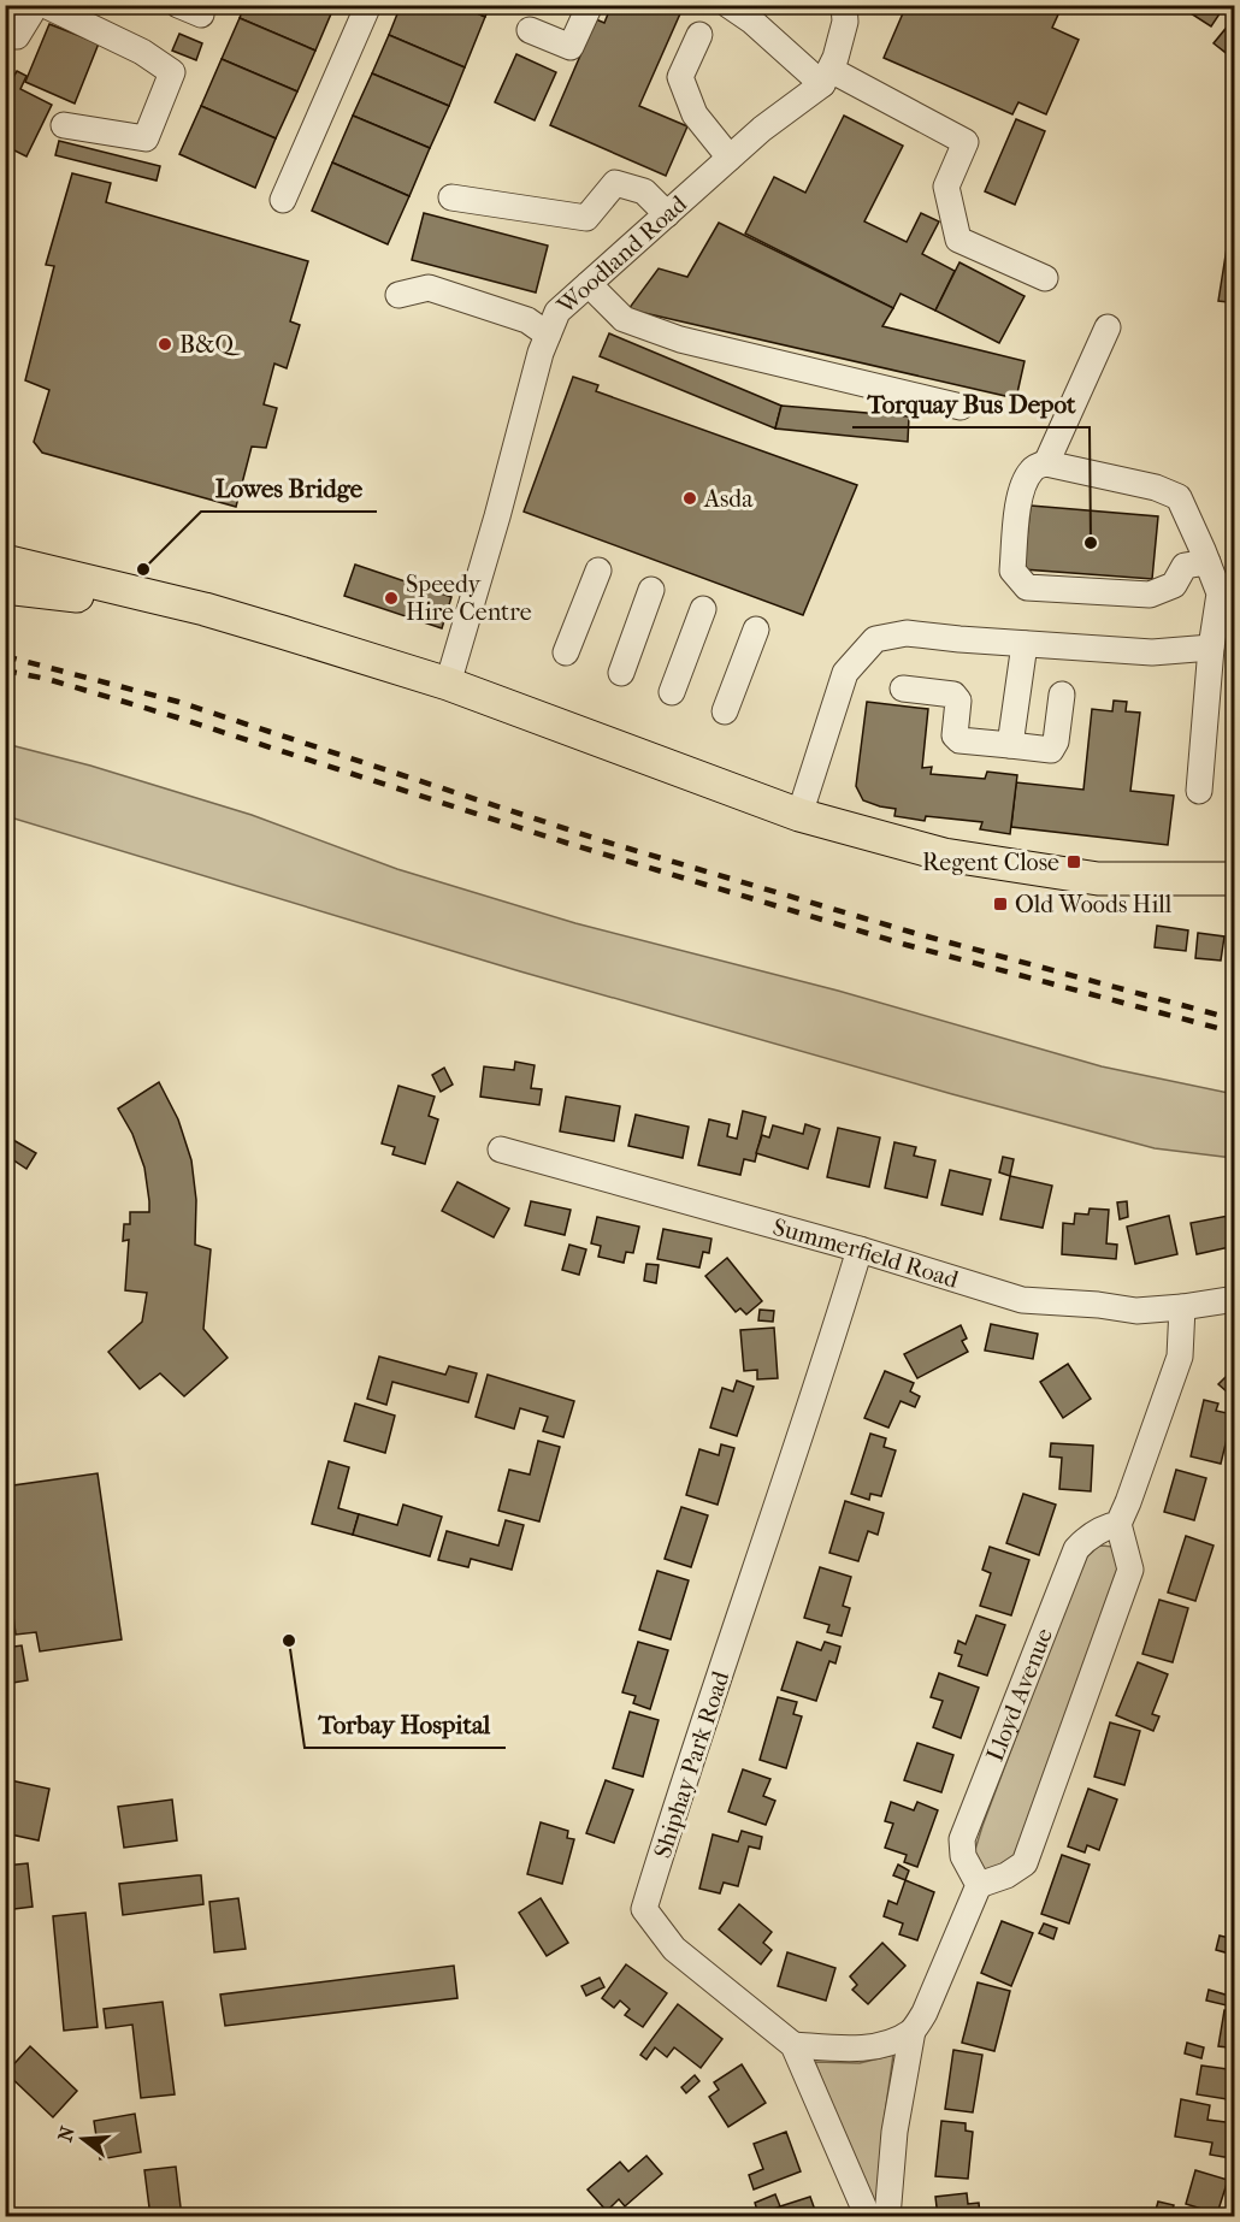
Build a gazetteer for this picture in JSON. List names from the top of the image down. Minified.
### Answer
{"streets":{"street":["Woodland Road","Summerfield Road","Lloyd Avenue","Shiphay Park Road"]},"crossings":[["Summerfield Road","Shiphay Park Road"]],"places":{"other":["B&Q","Asda","Torquay Bus Depot","Lowes Bridge","Speedy Hire Centre","Torbay Hospital"],"transit":["Regent Close","Old Woods Hill"]},"north":"left"}
